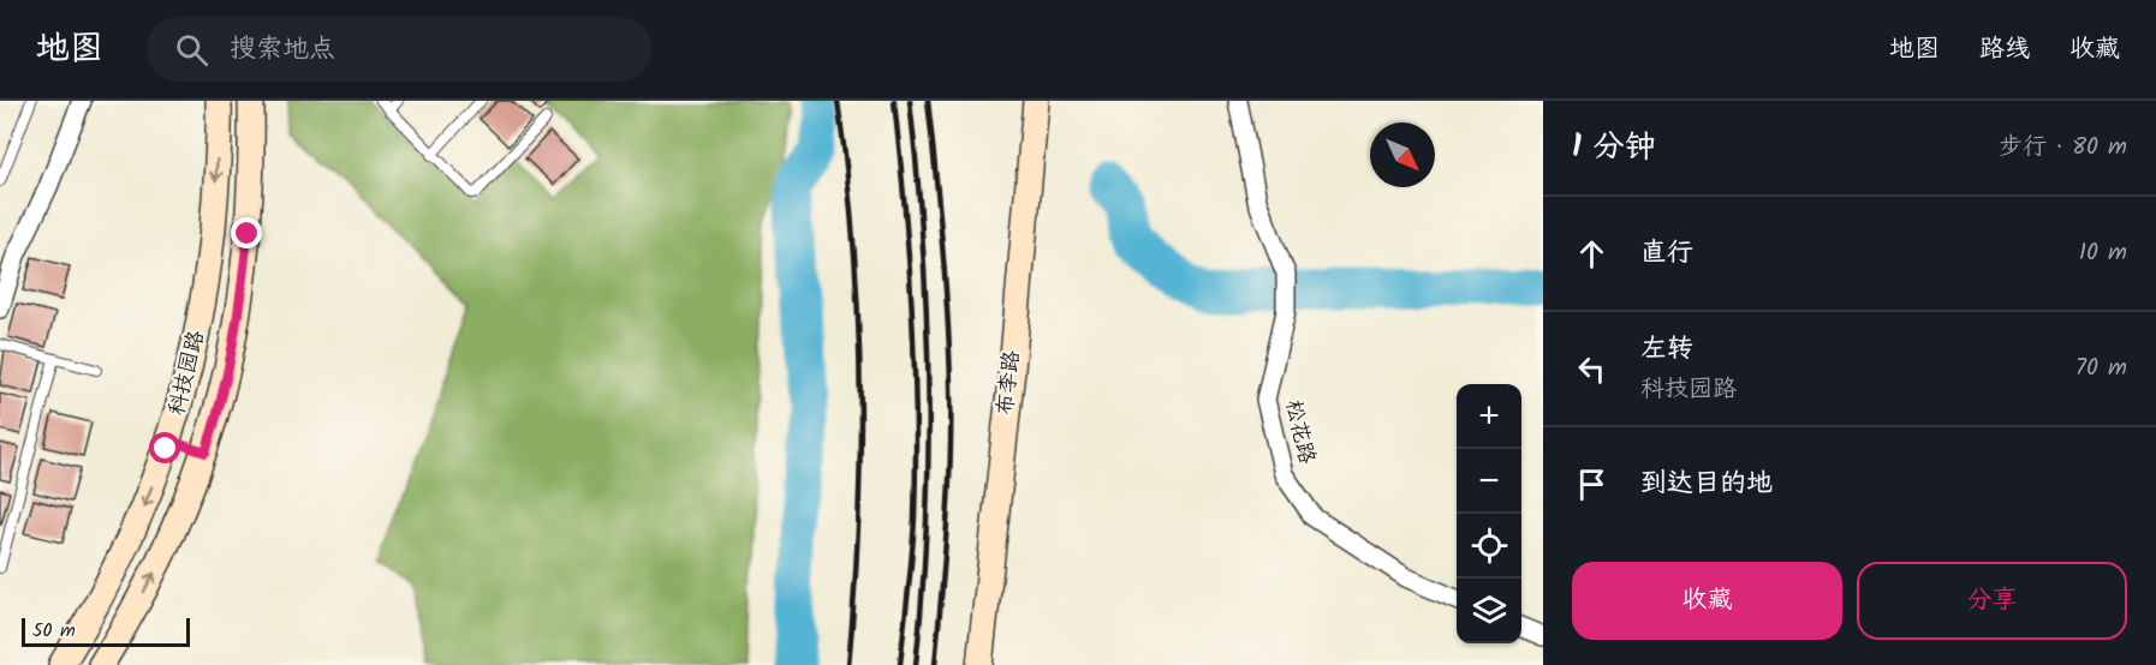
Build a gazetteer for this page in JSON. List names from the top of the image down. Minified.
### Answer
{"streets":{"main road":["科技园路","布李路"],"street":["松花路"]},"scale_bar":"50 m","north":"bottom right","page":{"header":"地图","search":"搜索地点","nav":["地图","路线","收藏"],"heading":["1 分钟","步行 · 80 m"],"list":[["直行","10 m"],["左转","科技园路","70 m"],"到达目的地"],"map_buttons":["+","−"],"buttons":["收藏","分享"],"scale":"50 m"}}
